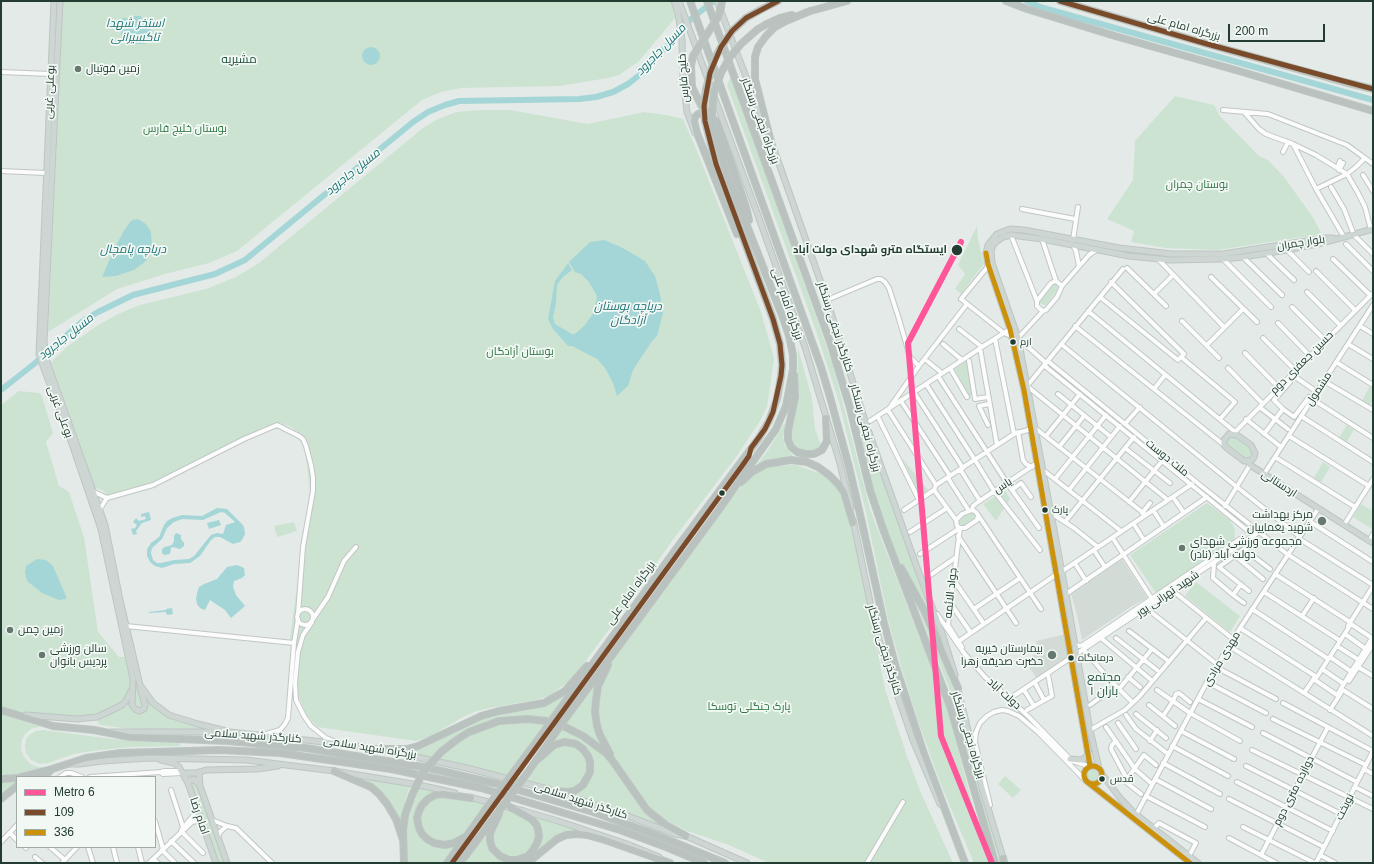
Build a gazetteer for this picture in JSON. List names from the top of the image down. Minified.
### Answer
{"streets":{"highway":["بزرگراه امام علی","بزرگراه نجفی رستگار","بزرگراه شهید سلامی"],"main road":["خلیج فارس","بوعلی غربی","بلوار چمران","کنارگذر نجفی رستگار","اردستانی","کنارگذر شهید سلامی","امام رضا"],"street":["حسین جعفری دوم","مشمول","ملت دوست","یاس","جواد الائمه","شهید تهرانی پور","مهدی مرادی","دولت آباد","دوازده متری دوم","نوبخت"]},"crossings":[["بوعلی غربی","کنارگذر شهید سلامی"],["کنارگذر نجفی رستگار","دولت آباد"],["مشمول","اردستانی"],["ملت دوست","شهید تهرانی پور"],["ملت دوست","مهدی مرادی"],["اردستانی","مهدی مرادی"],["جواد الائمه","دولت آباد"],["شهید تهرانی پور","دولت آباد"],["کنارگذر شهید سلامی","بزرگراه شهید سلامی"]],"districts":["مشیریه","مجتمع باران ١"],"water":["استخر شهدا تاکسیرانی","مسیل جاجرود","دریاچه پامچال","دریاچه بوستان آزادگان"],"parks":["بوستان خلیج فارس","بوستان چمران","بوستان آزادگان","پارک جنگلی توسکا"],"places":["زمین فوتبال","ایستگاه مترو شهدای دولت آباد","ارم","پارک","مرکز بهداشت شهید یغماییان","مجموعه ورزشی شهدای دولت آباد (نادر)","زمین چمن","سالن ورزشی پردیس بانوان","بیمارستان خیریه حضرت صدیقه زهرا","درمانگاه","قدس"],"lines":["transit line 109","metro line 6","transit line 336"],"legend":["Metro 6","109","336"],"scale_bar":"200 m"}
